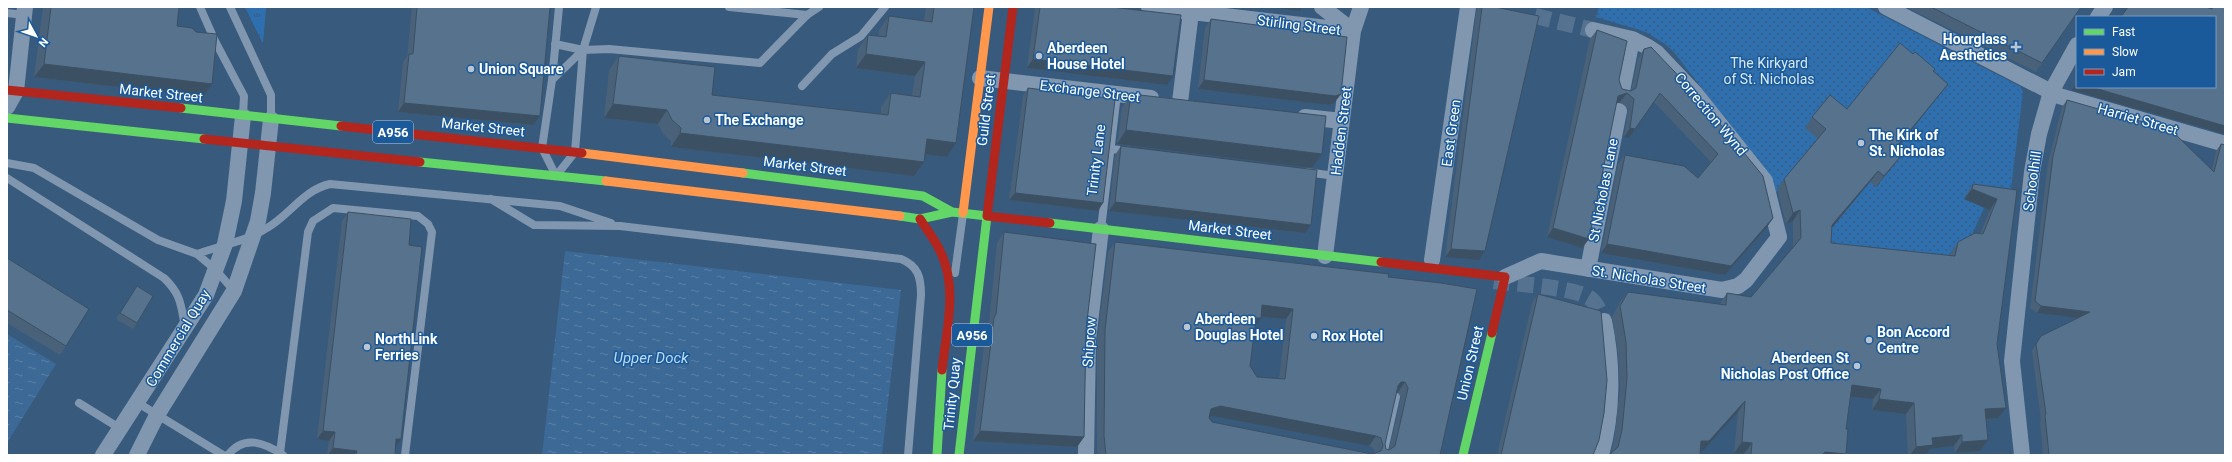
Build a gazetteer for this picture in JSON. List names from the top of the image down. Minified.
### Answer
{"streets":{"main road":["Market Street","Guild Street","A956","Union Street","Trinity Quay"],"street":["Stirling Street","Exchange Street","Correction Wynd","Harriet Street","Hadden Street","East Green","Schoolhill","St Nicholas Lane","St. Nicholas Street","Commercial Quay","Shiprow"],"lane":["Trinity Lane"]},"crossings":[["Stirling Street","Exchange Street"],["Stirling Street","Hadden Street"],["Exchange Street","Guild Street"],["Exchange Street","Trinity Lane"],["Market Street","Guild Street"],["Market Street","Hadden Street"],["Market Street","A956"],["Market Street","Trinity Lane"],["Market Street","St. Nicholas Street"],["Market Street","Commercial Quay"],["Market Street","Shiprow"],["Market Street","Union Street"],["Market Street","Trinity Quay"],["Guild Street","Trinity Quay"],["Correction Wynd","St. Nicholas Street"],["Harriet Street","Schoolhill"],["A956","Commercial Quay"],["Trinity Lane","Shiprow"],["St Nicholas Lane","St. Nicholas Street"],["St. Nicholas Street","Union Street"]],"water":["Upper Dock"],"parks":["The Kirkyard of St. Nicholas"],"places":{"health":["Hourglass Aesthetics"],"other":["Aberdeen House Hotel","Union Square","The Exchange","The Kirk of St. Nicholas","Aberdeen Douglas Hotel","Rox Hotel","Bon Accord Centre","NorthLink Ferries","Aberdeen St Nicholas Post Office"]},"legend":["Fast","Slow","Jam"],"north":"bottom right"}
